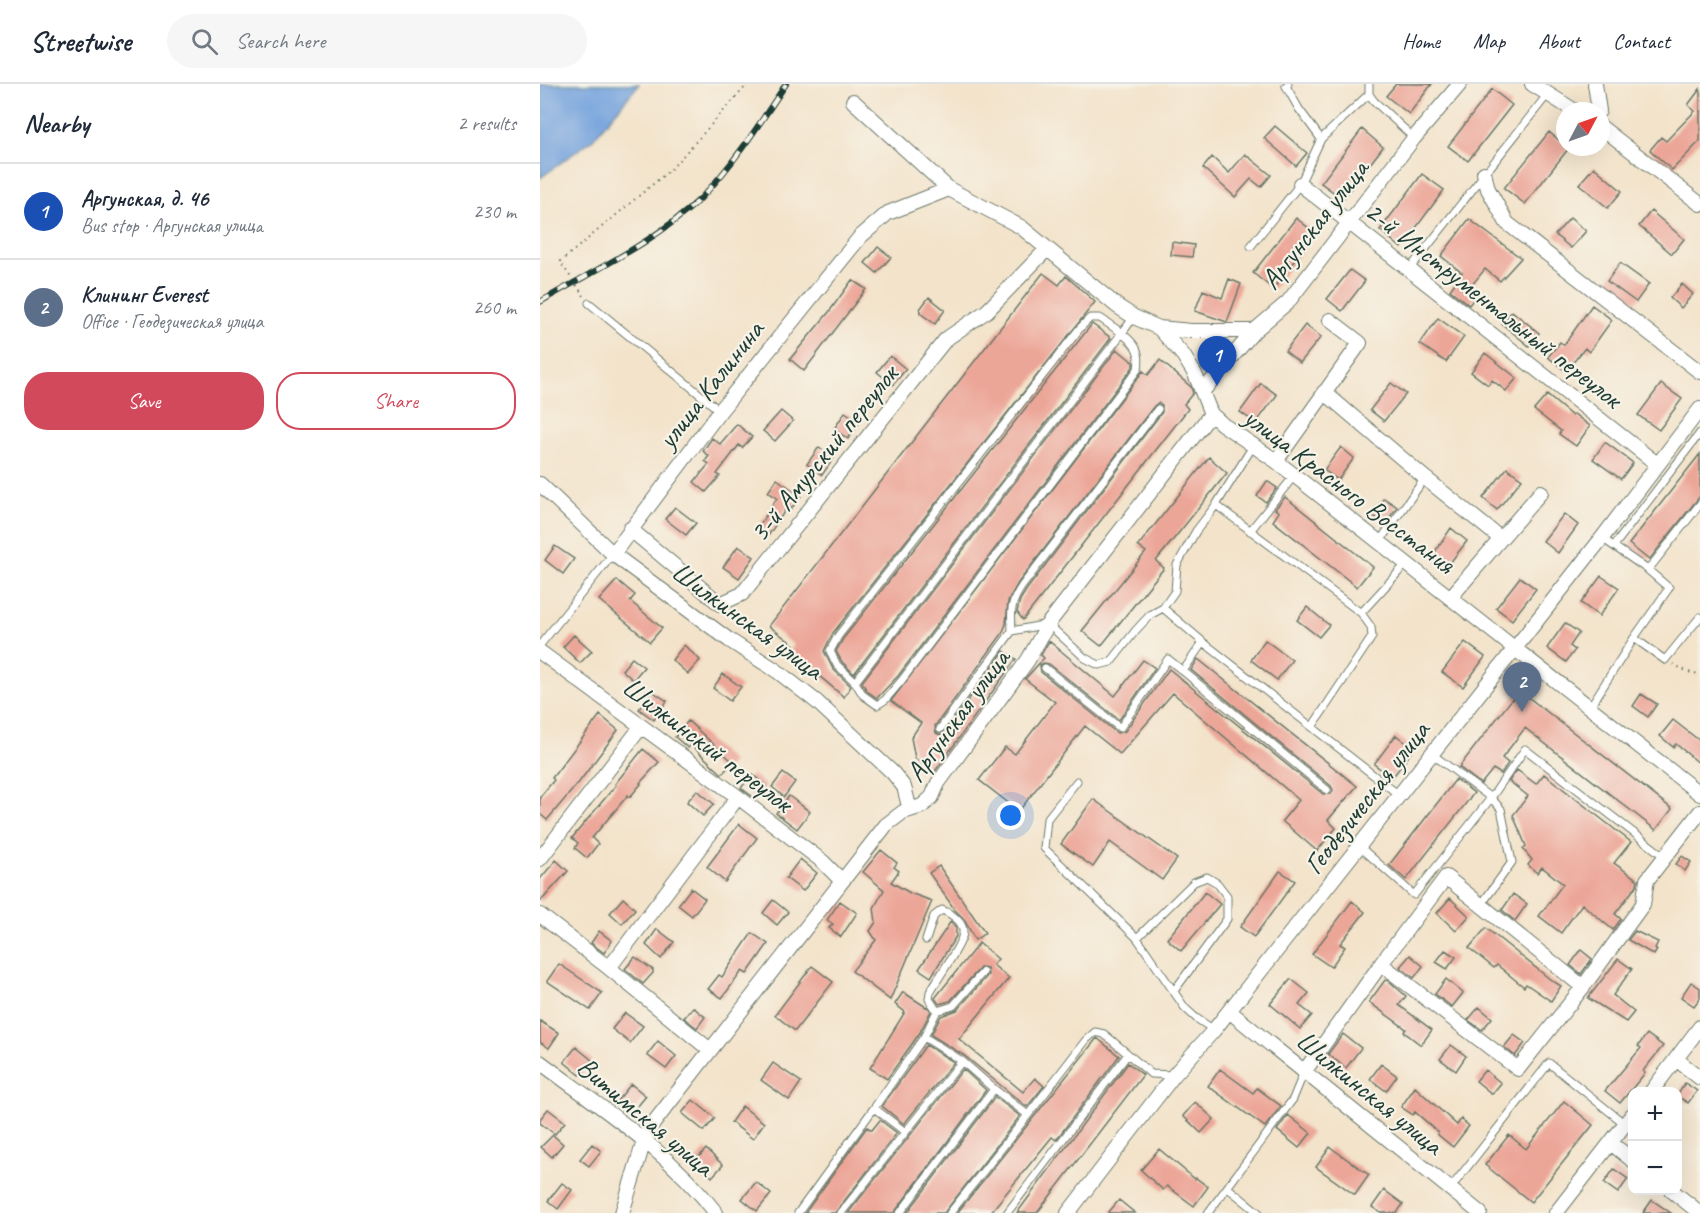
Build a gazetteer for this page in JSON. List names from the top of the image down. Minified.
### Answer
{"streets":{"street":["Аргунская улица","2-й Инструментальный переулок","улица Калинина","3-й Амурский переулок","улица Красного Восстания","Шилкинская улица","Шилкинский переулок","Геодезическая улица","Витимская улица"]},"crossings":[["Аргунская улица","2-й Инструментальный переулок"],["Аргунская улица","улица Красного Восстания"],["Аргунская улица","Шилкинская улица"],["Аргунская улица","Шилкинский переулок"],["Аргунская улица","Витимская улица"],["2-й Инструментальный переулок","Геодезическая улица"],["улица Калинина","3-й Амурский переулок"],["улица Калинина","улица Красного Восстания"],["улица Калинина","Шилкинская улица"],["3-й Амурский переулок","улица Красного Восстания"],["улица Красного Восстания","Геодезическая улица"],["Шилкинская улица","Геодезическая улица"]],"north":"top right","page":{"header":"Streetwise","search":"Search here","nav":["Home","Map","About","Contact"],"heading":["Nearby","2 results"],"list":[{"mark":"1","name":"Аргунская, д. 46","note":"Bus stop · Аргунская улица","value":"230 m"},{"mark":"2","name":"Клининг Everest","note":"Office · Геодезическая улица","value":"260 m"}],"pins":["1","2"],"buttons":["Save","Share"],"map_buttons":["+","−"]}}
